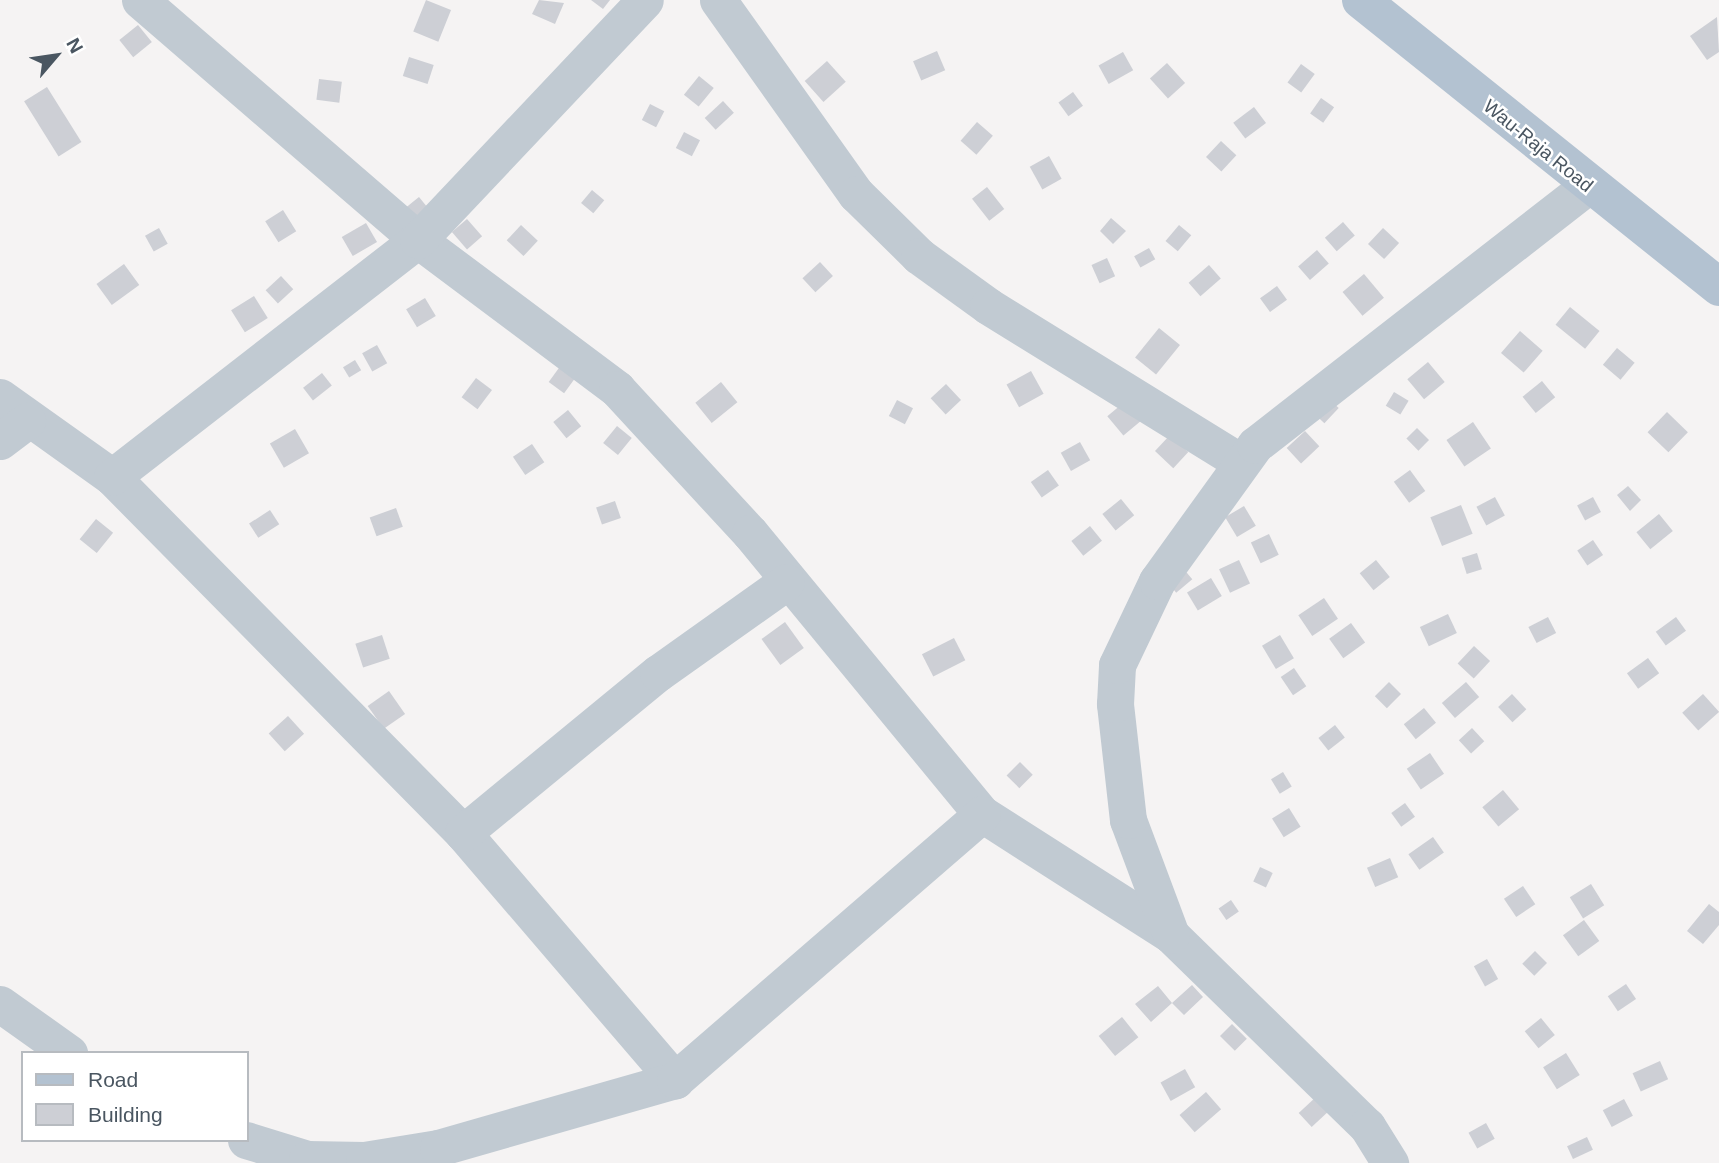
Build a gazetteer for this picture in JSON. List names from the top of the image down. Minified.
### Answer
{"streets":{"main road":["Wau-Raja Road"]},"legend":["Road","Building"],"north":"top right"}
